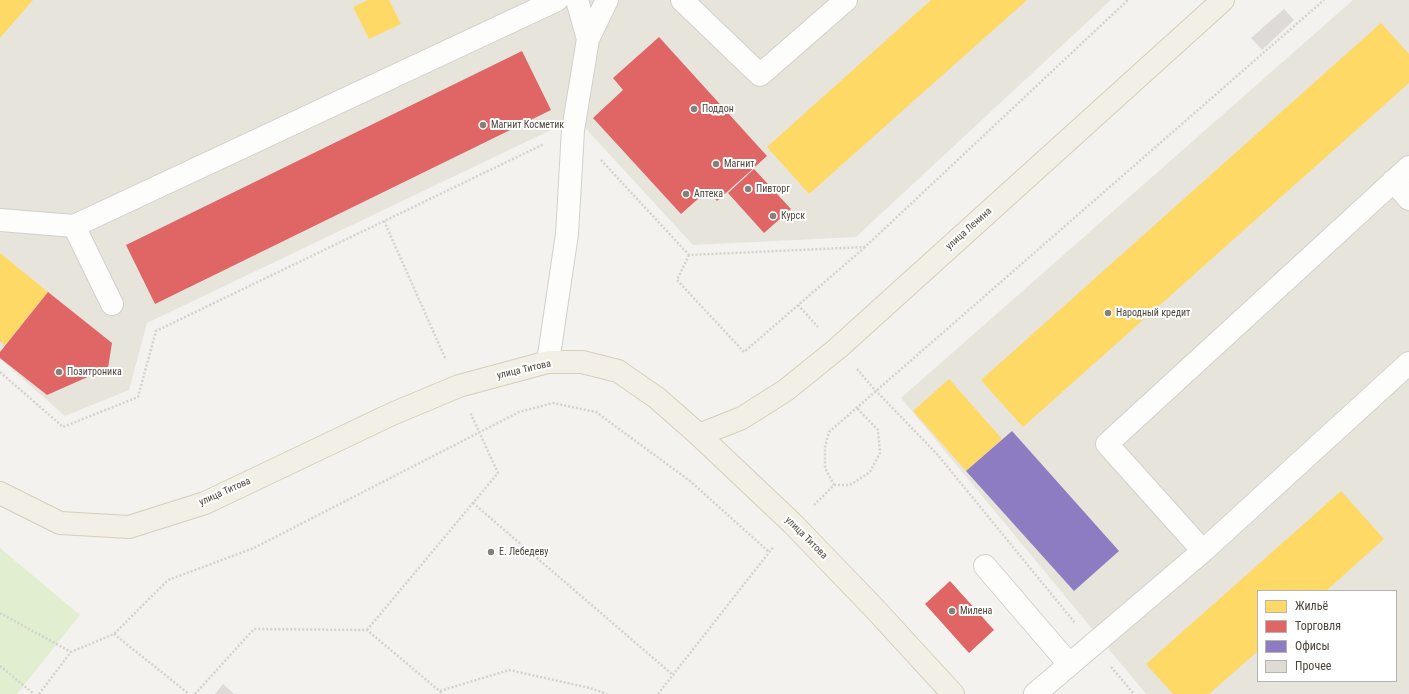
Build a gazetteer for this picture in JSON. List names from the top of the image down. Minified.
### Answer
{"streets":{"main road":["улица Ленина","улица Титова"]},"crossings":[["улица Ленина","улица Титова"]],"places":["Поддон","Магнит Косметик","Магнит","Пивторг","Аптека","Курск","Народный кредит","Позитроника","Е. Лебедеву","Милена"],"legend":["Жильё","Торговля","Офисы","Прочее"]}
